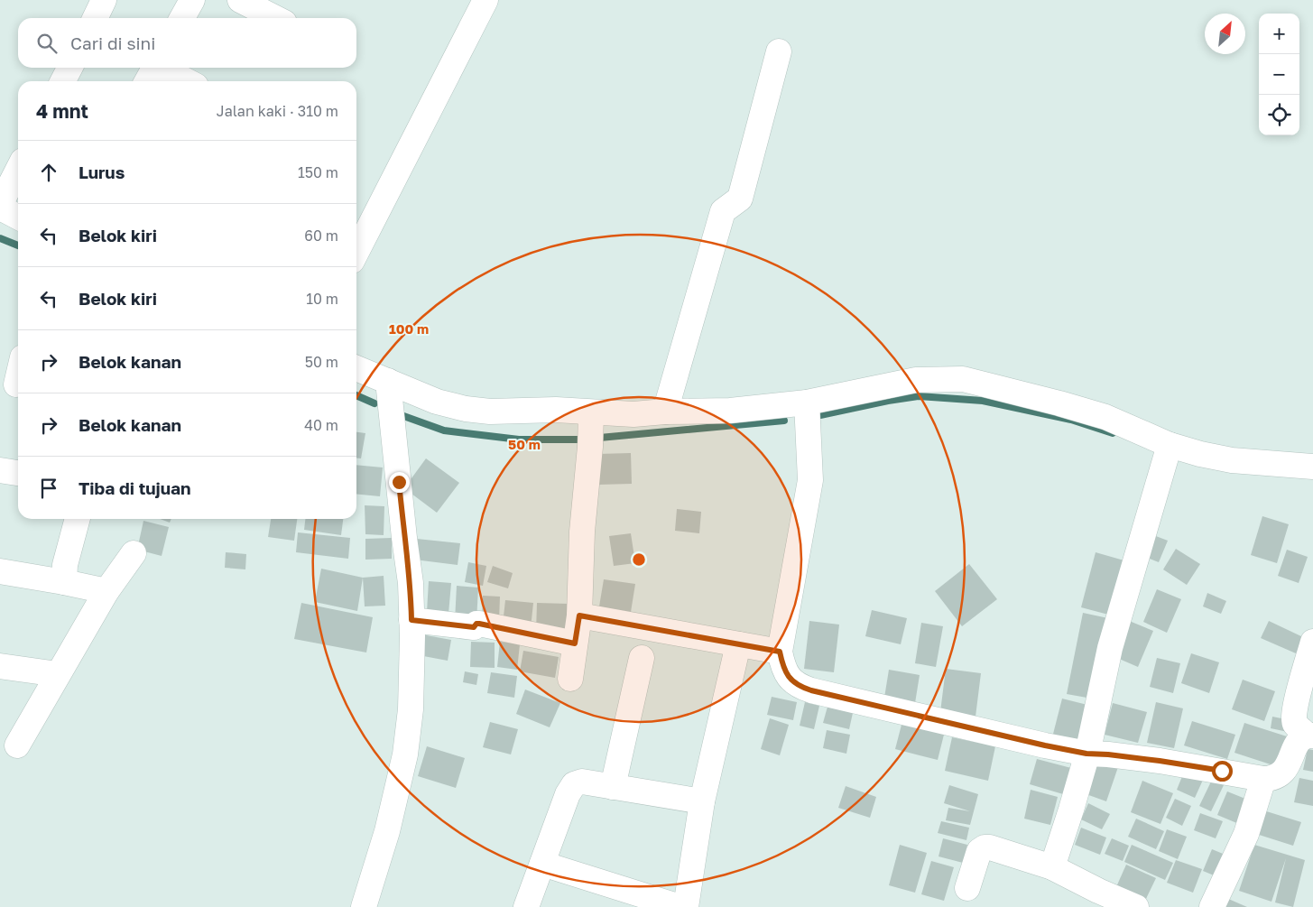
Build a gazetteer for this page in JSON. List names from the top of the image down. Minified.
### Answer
{"north":"top right","page":{"map_buttons":["+","−"],"search":"Cari di sini","heading":["4 mnt","Jalan kaki · 310 m"],"list":[["Lurus","150 m"],["Belok kiri","60 m"],["Belok kiri","10 m"],["Belok kanan","50 m"],["Belok kanan","40 m"],"Tiba di tujuan"]},"rings":["100 m","50 m"]}
